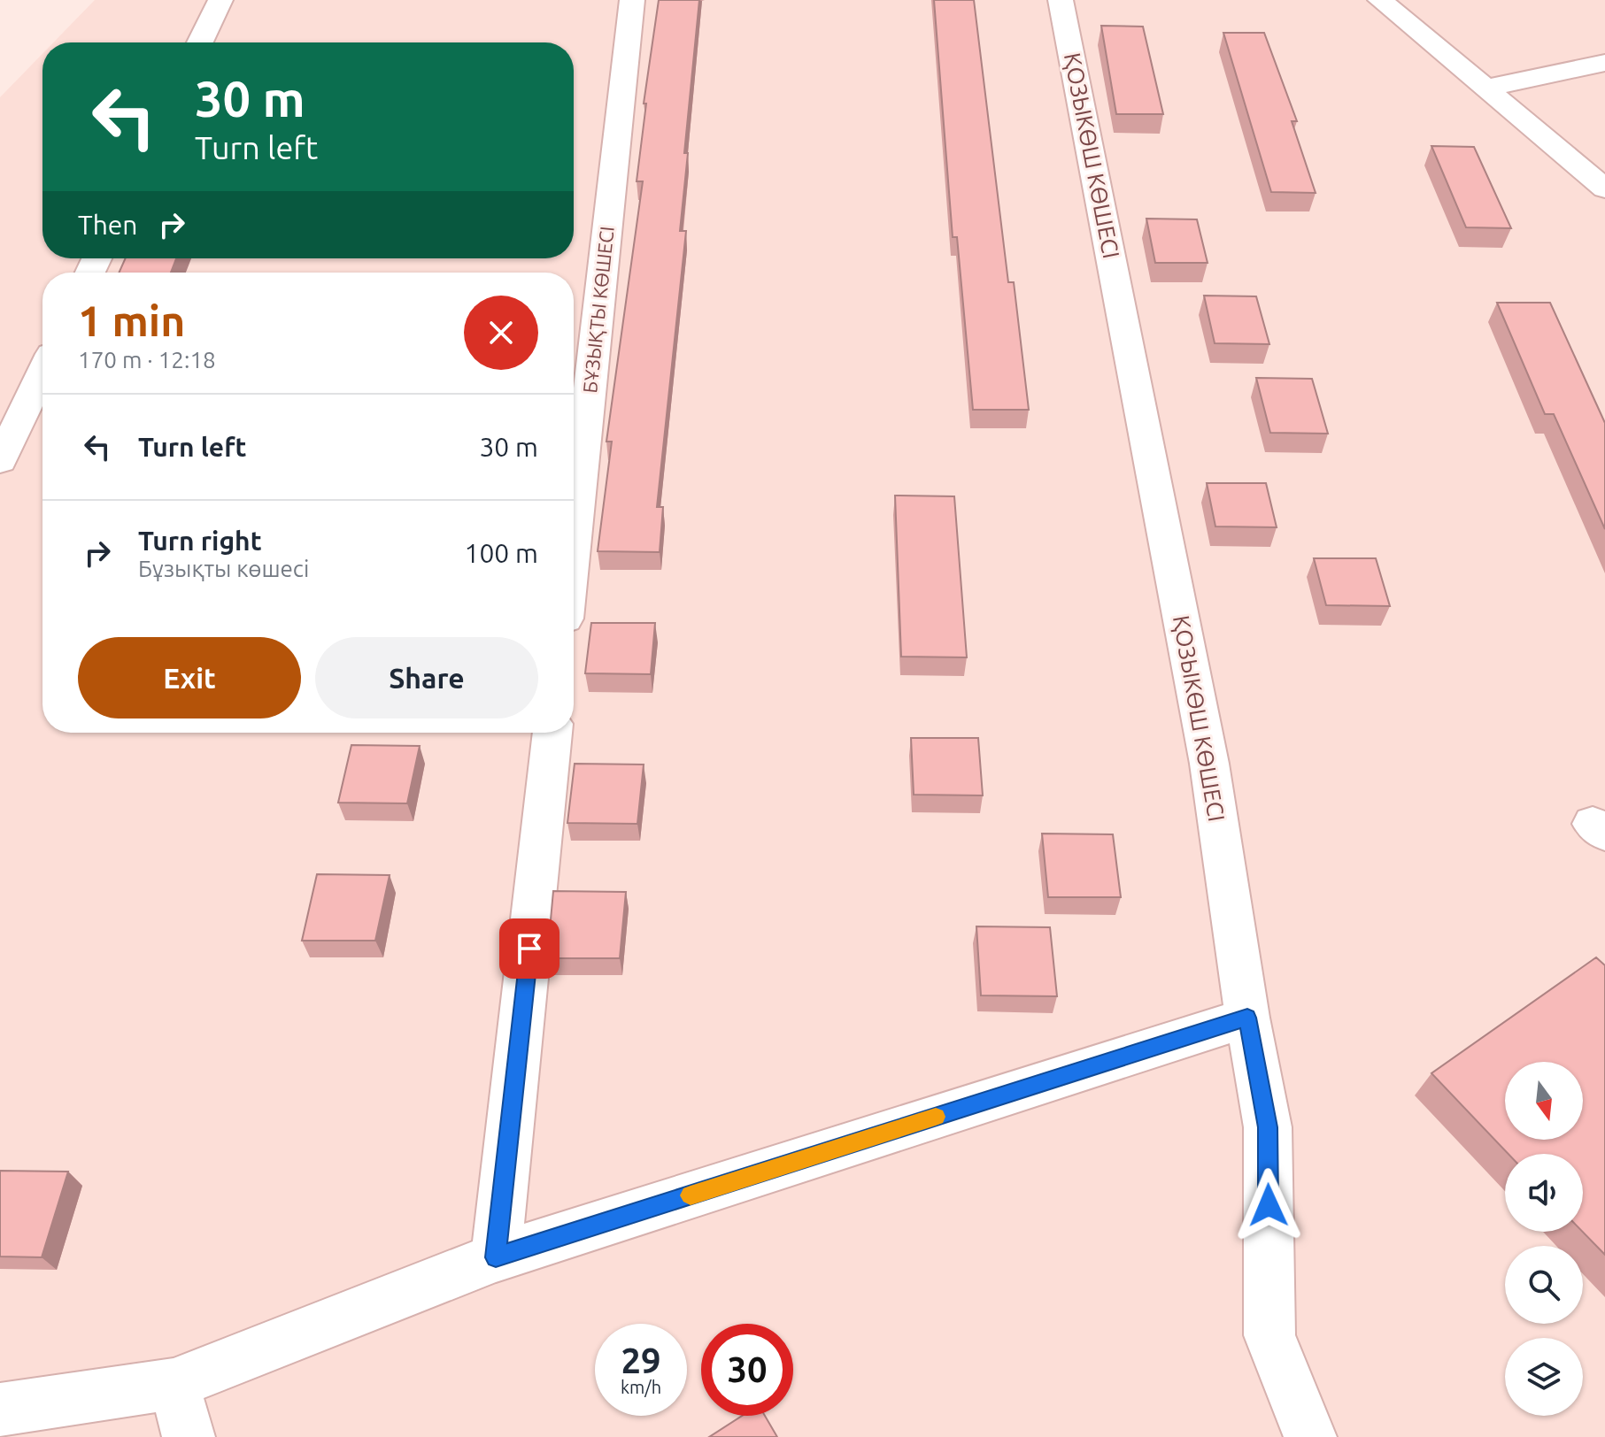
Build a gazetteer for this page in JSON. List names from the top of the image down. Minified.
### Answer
{"streets":{"street":["ҚОЗЫКӨШ КӨШЕСІ","БҰЗЫҚТЫ КӨШЕСІ"]},"north":"bottom","page":{"turn":["30 m","Turn left"],"then":"Then","heading":["1 min","170 m · 12:18"],"list":[{"name":"Turn left","value":"30 m"},{"name":"Turn right","note":"Бұзықты көшесі","value":"100 m"}],"buttons":["Exit","Share"],"speed":"29 km/h","limit":"30"}}
